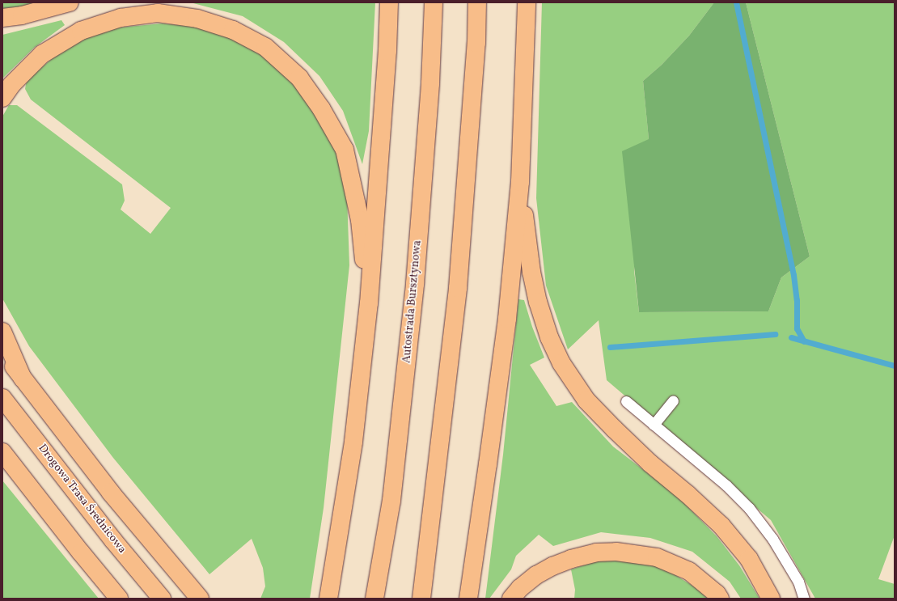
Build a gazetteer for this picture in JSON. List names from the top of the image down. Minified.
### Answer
{"streets":{"main road":["Autostrada Bursztynowa","Drogowa Trasa Średnicowa"]}}
